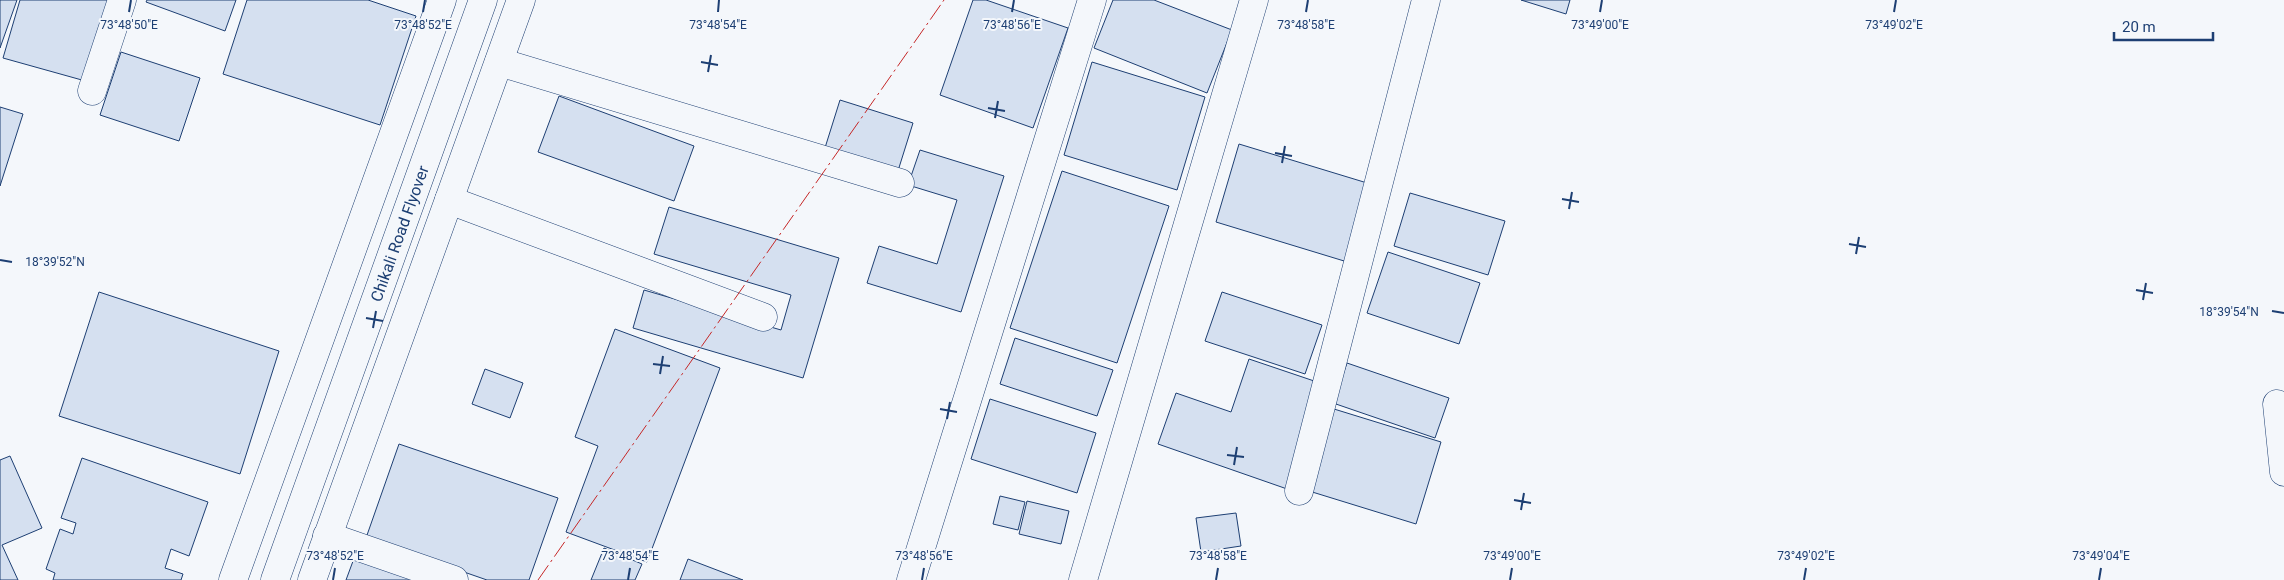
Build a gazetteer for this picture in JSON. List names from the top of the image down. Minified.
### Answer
{"streets":{"main road":["Chikali Road Flyover"]},"scale_bar":"20 m","coordinates":["73°48'50\"E","73°48'52\"E","73°48'54\"E","73°48'56\"E","73°48'58\"E","73°49'00\"E","73°49'02\"E","18°39'52\"N","18°39'54\"N","73°49'04\"E"]}
